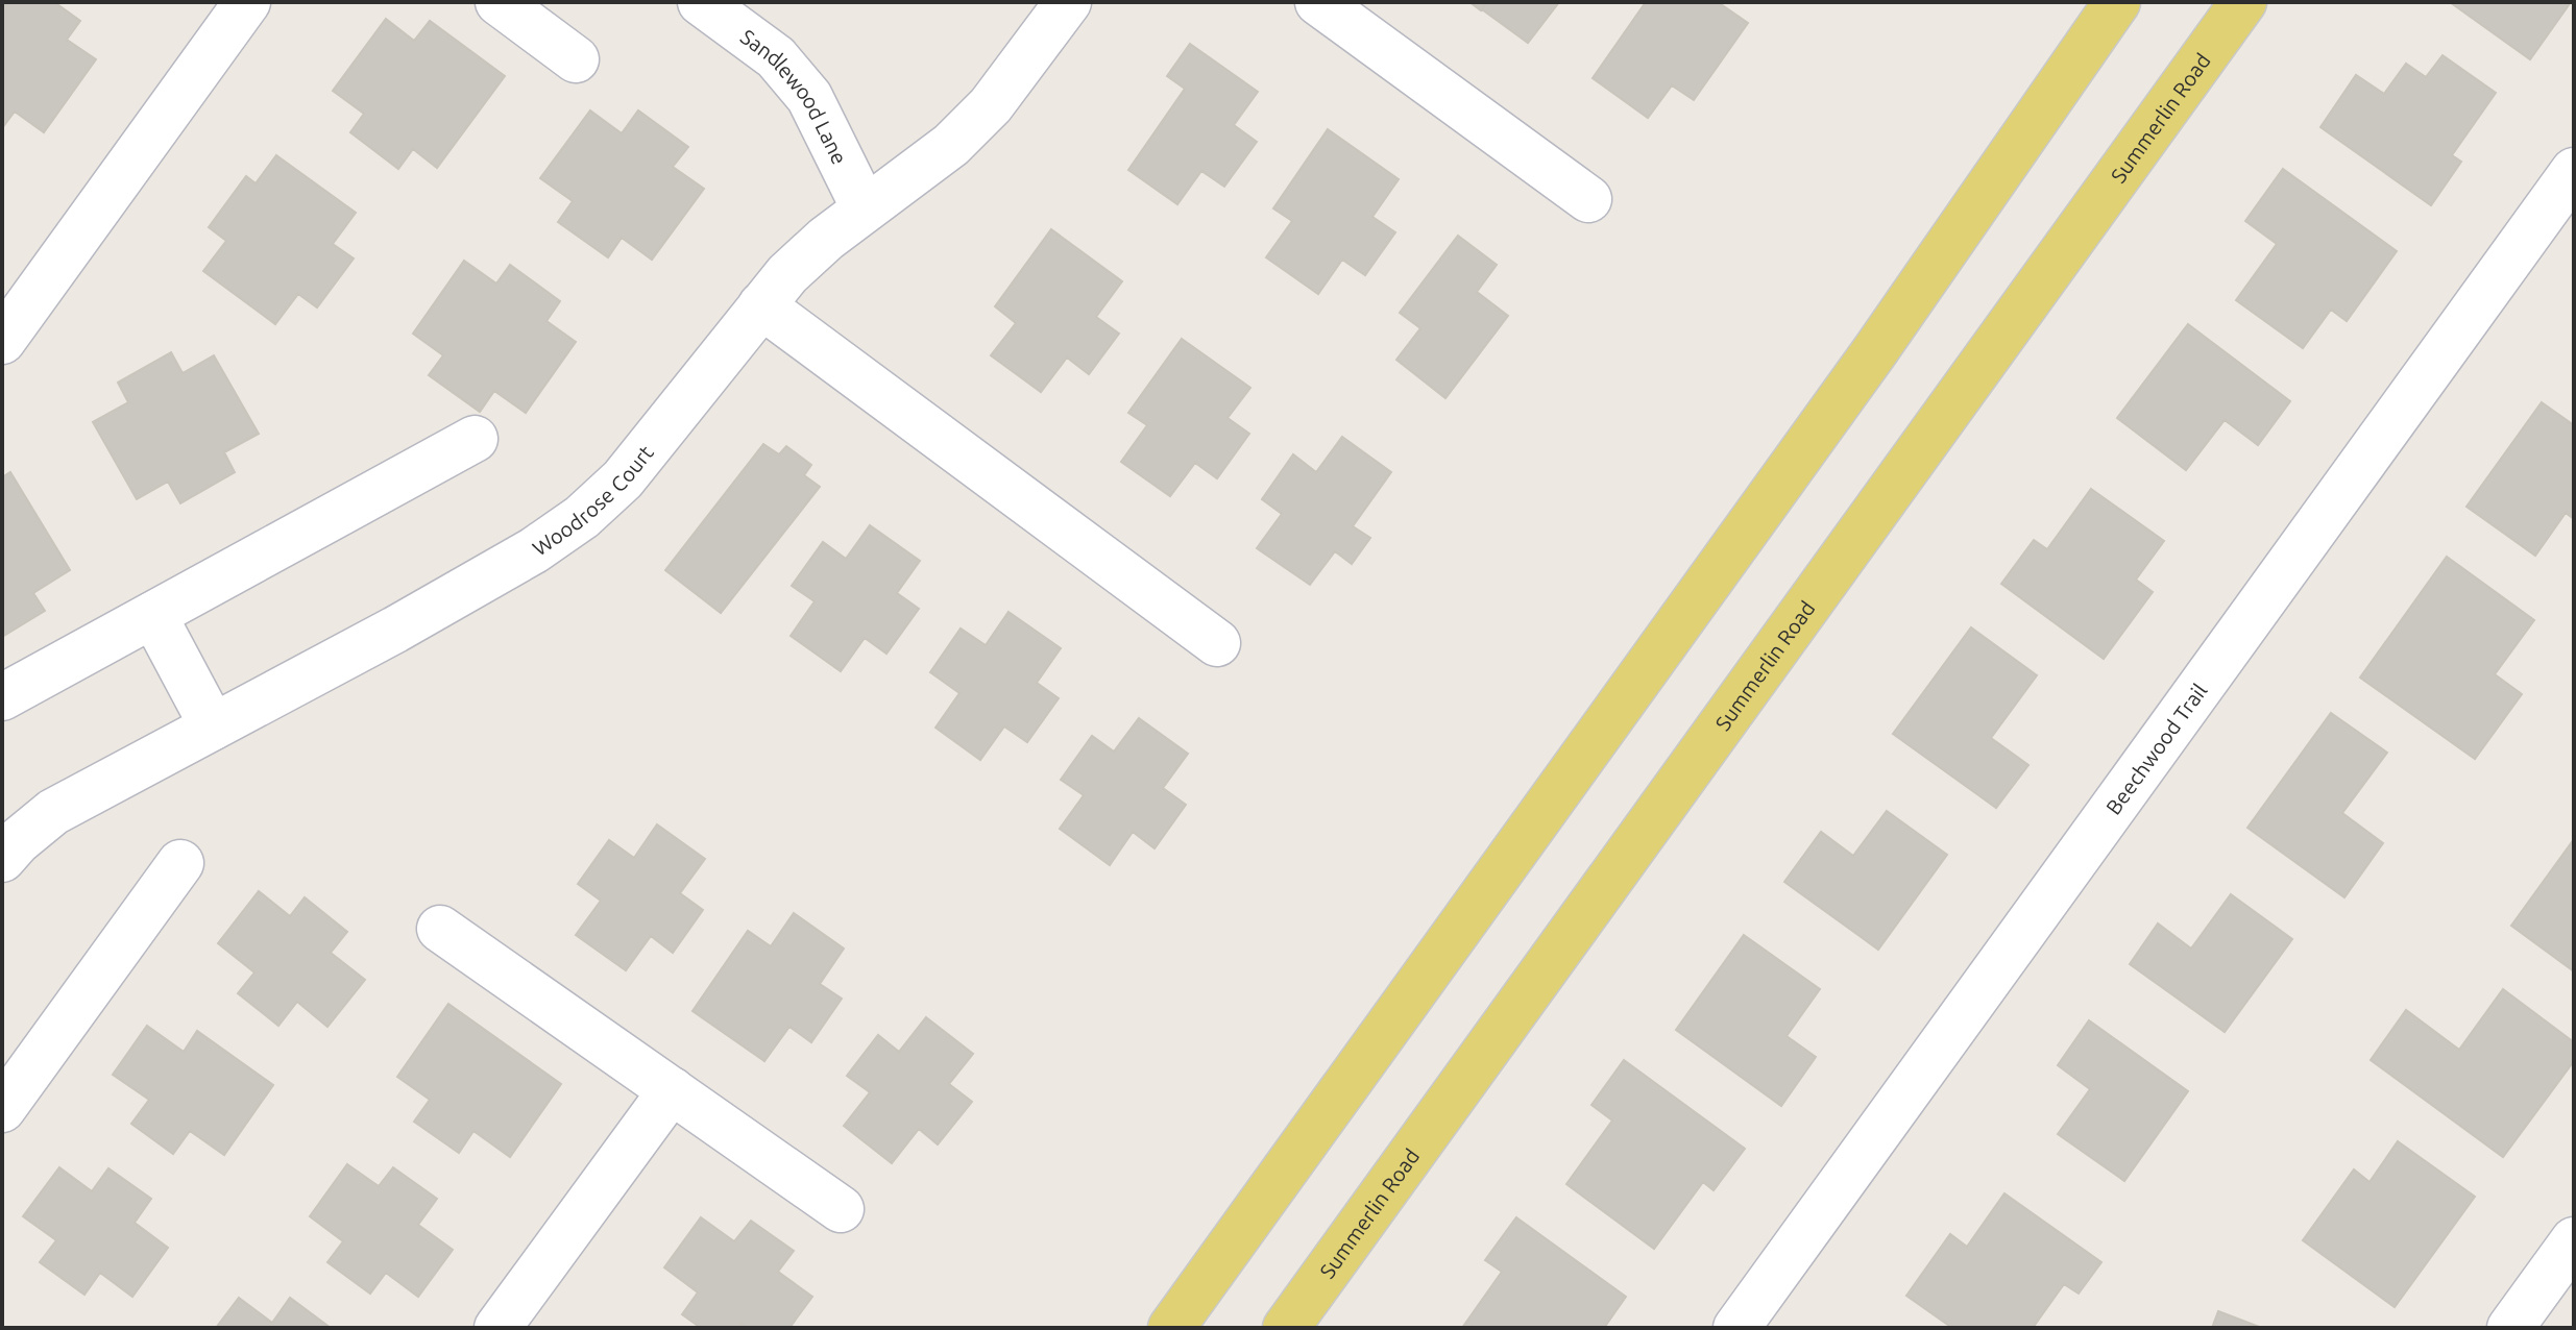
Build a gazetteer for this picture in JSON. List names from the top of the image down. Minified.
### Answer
{"streets":{"main road":["Summerlin Road"],"street":["Sandlewood Lane","Woodrose Court","Beechwood Trail"]},"crossings":[["Sandlewood Lane","Woodrose Court"]]}
